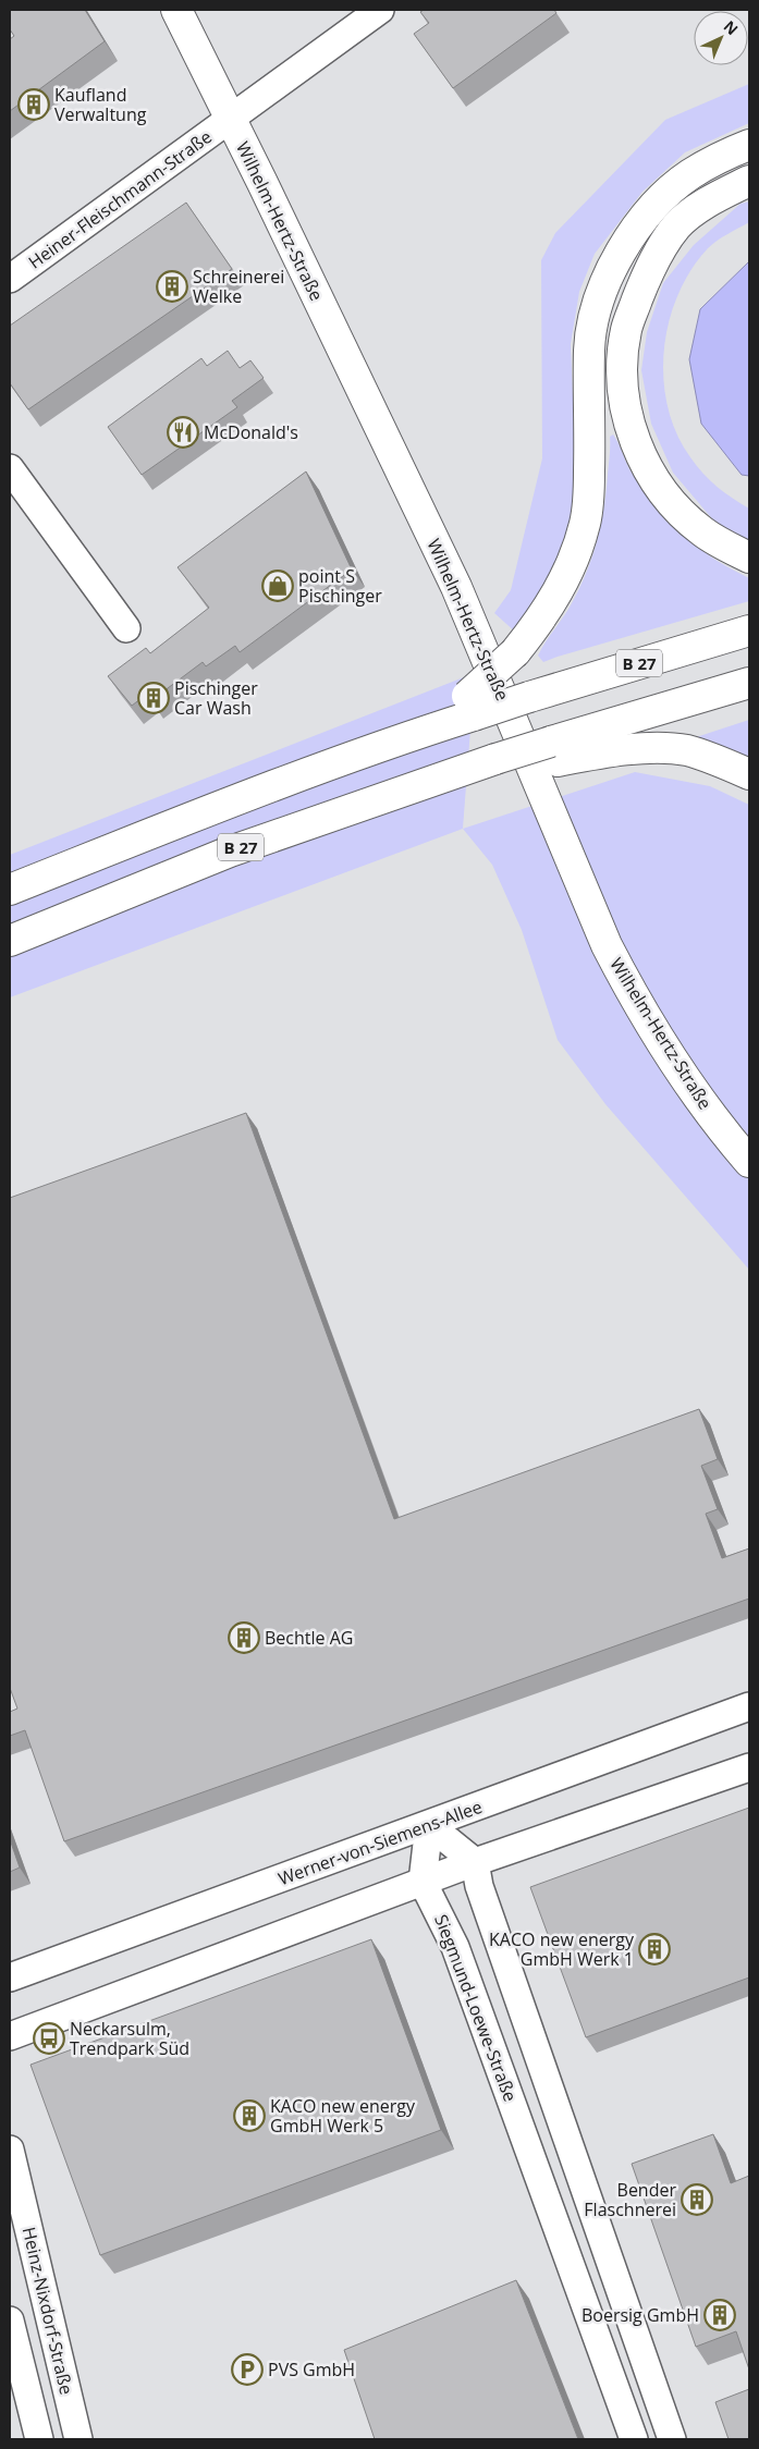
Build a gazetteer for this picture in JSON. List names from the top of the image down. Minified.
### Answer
{"streets":{"main road":["Wilhelm-Hertz-Straße","B 27"],"street":["Heiner-Fleischmann-Straße","Werner-von-Siemens-Allee","Siegmund-Loewe-Straße","Heinz-Nixdorf-Straße"]},"crossings":[["Heiner-Fleischmann-Straße","Wilhelm-Hertz-Straße"]],"places":{"building":["Kaufland Verwaltung","Schreinerei Welke","Pischinger Car Wash","Bechtle AG","KACO new energy GmbH Werk 1","KACO new energy GmbH Werk 5","Bender Flaschnerei","Boersig GmbH"],"restaurant":["McDonald's"],"shop":["point S Pischinger"],"bus stop":["Neckarsulm, Trendpark Süd"],"parking":["PVS GmbH"]},"north":"top right"}
